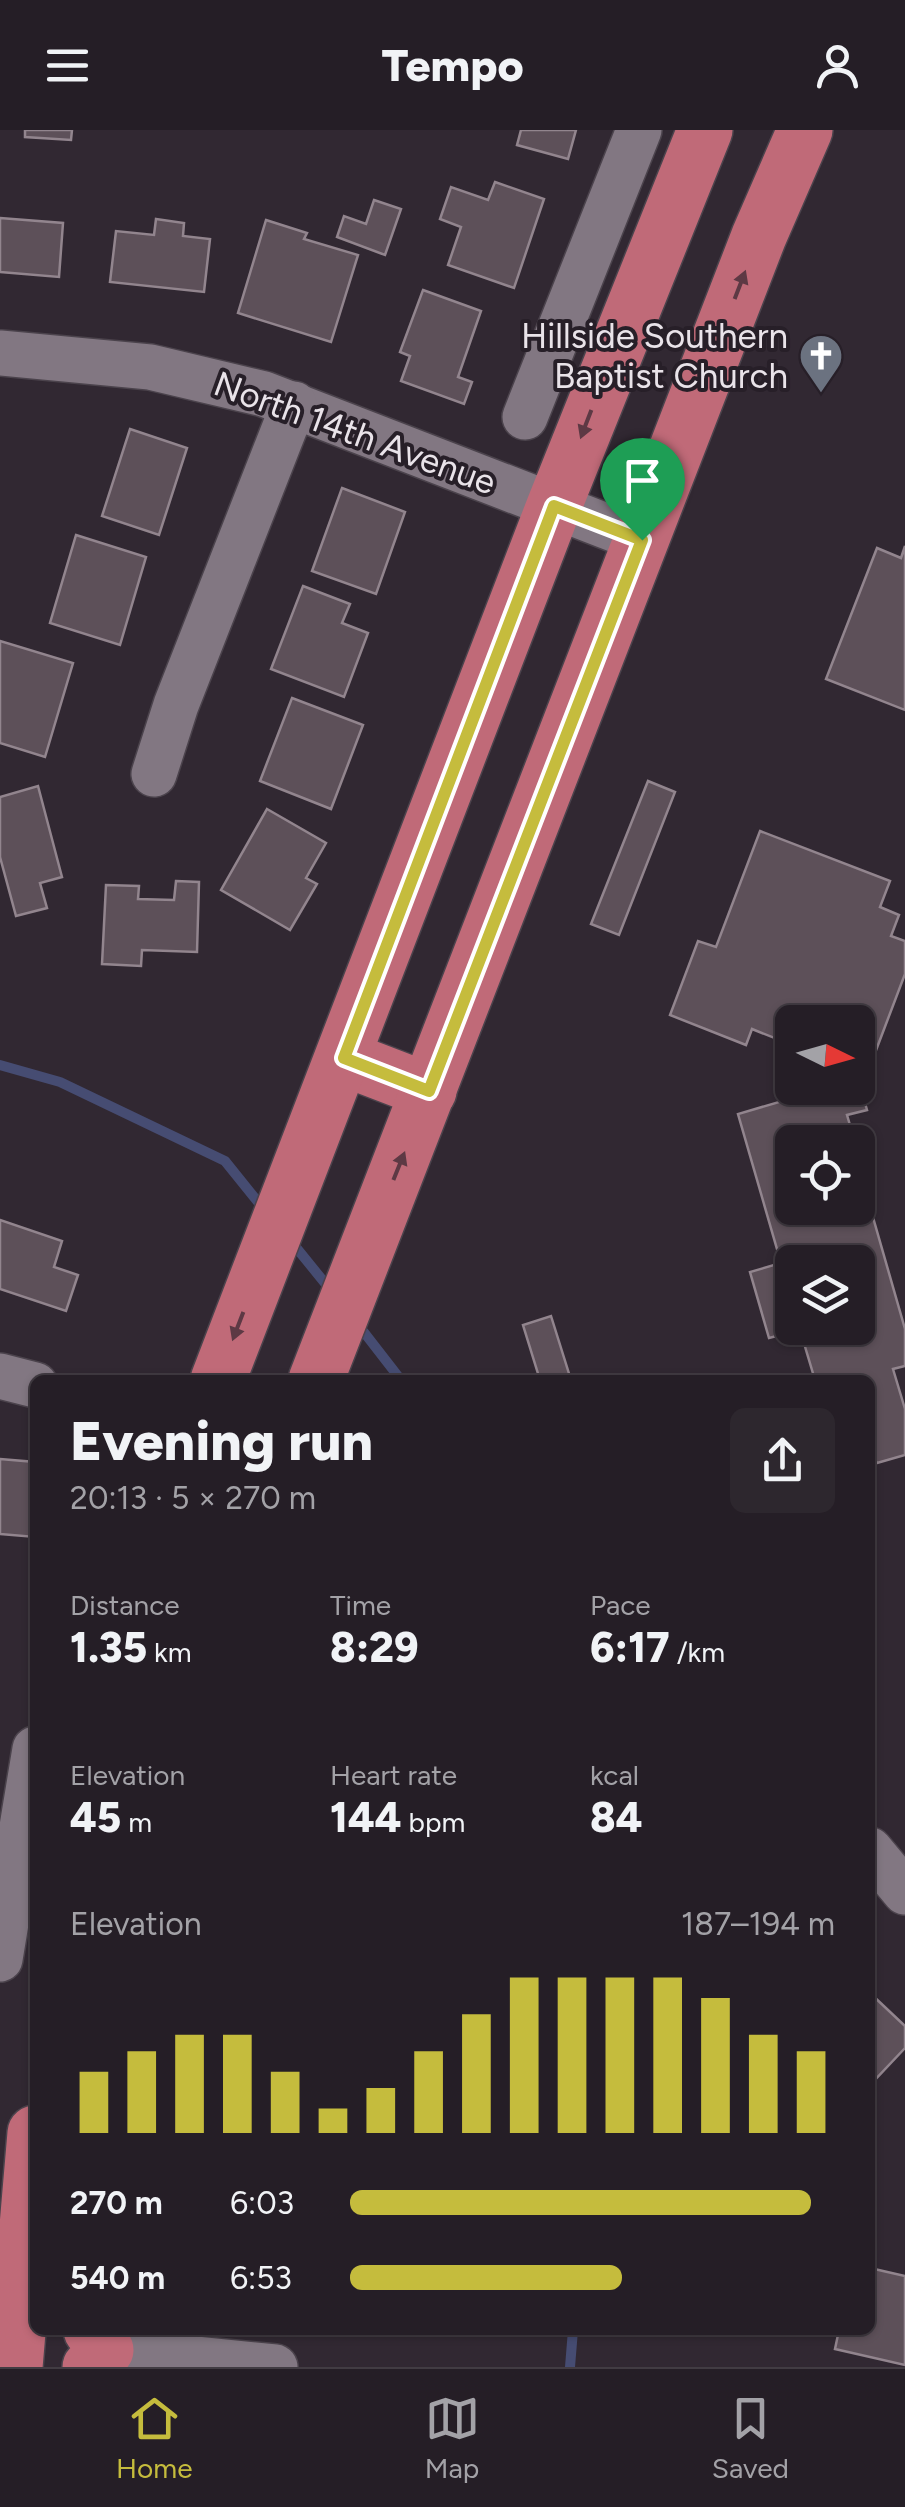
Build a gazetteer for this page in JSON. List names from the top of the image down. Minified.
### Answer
{"streets":{"street":["North 14th Avenue"]},"places":{"church":["Hillside Southern Baptist Church"]},"north":"right","page":{"header":"Tempo","heading":["Evening run","20:13 · 5 × 270 m"],"stats":[["Distance","1.35 km"],["Time","8:29"],["Pace","6:17 /km"],["Elevation","45 m"],["Heart rate","144 bpm"],["kcal","84"]],"chart":["Elevation","187–194 m"],"list":[{"name":"270 m","note":"6:03"},{"name":"540 m","note":"6:53"}],"tabs":["Home","Map","Saved"]}}
